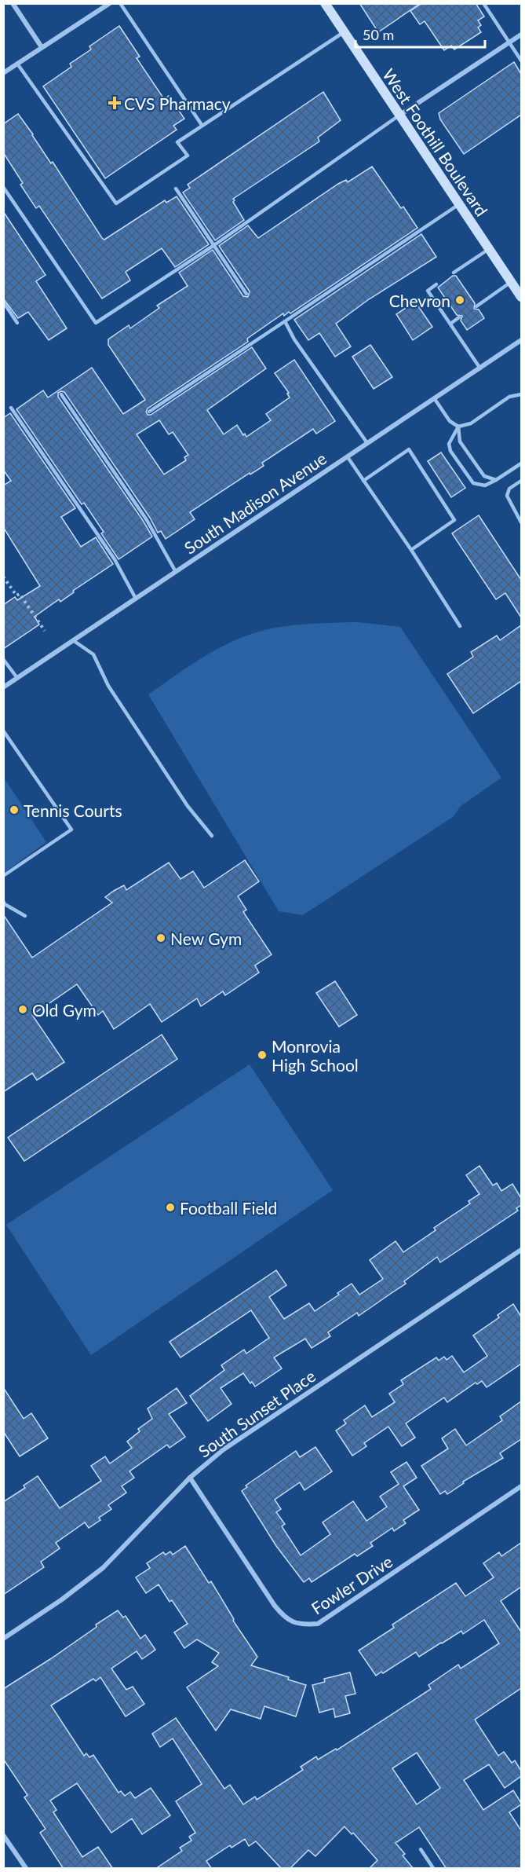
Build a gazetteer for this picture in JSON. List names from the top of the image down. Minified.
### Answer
{"streets":{"main road":["West Foothill Boulevard"],"street":["South Madison Avenue","South Sunset Place","Fowler Drive"]},"crossings":[["South Sunset Place","Fowler Drive"]],"places":{"health":["CVS Pharmacy"],"other":["Chevron","Tennis Courts","New Gym","Old Gym","Monrovia High School","Football Field"]},"scale_bar":"50 m"}
